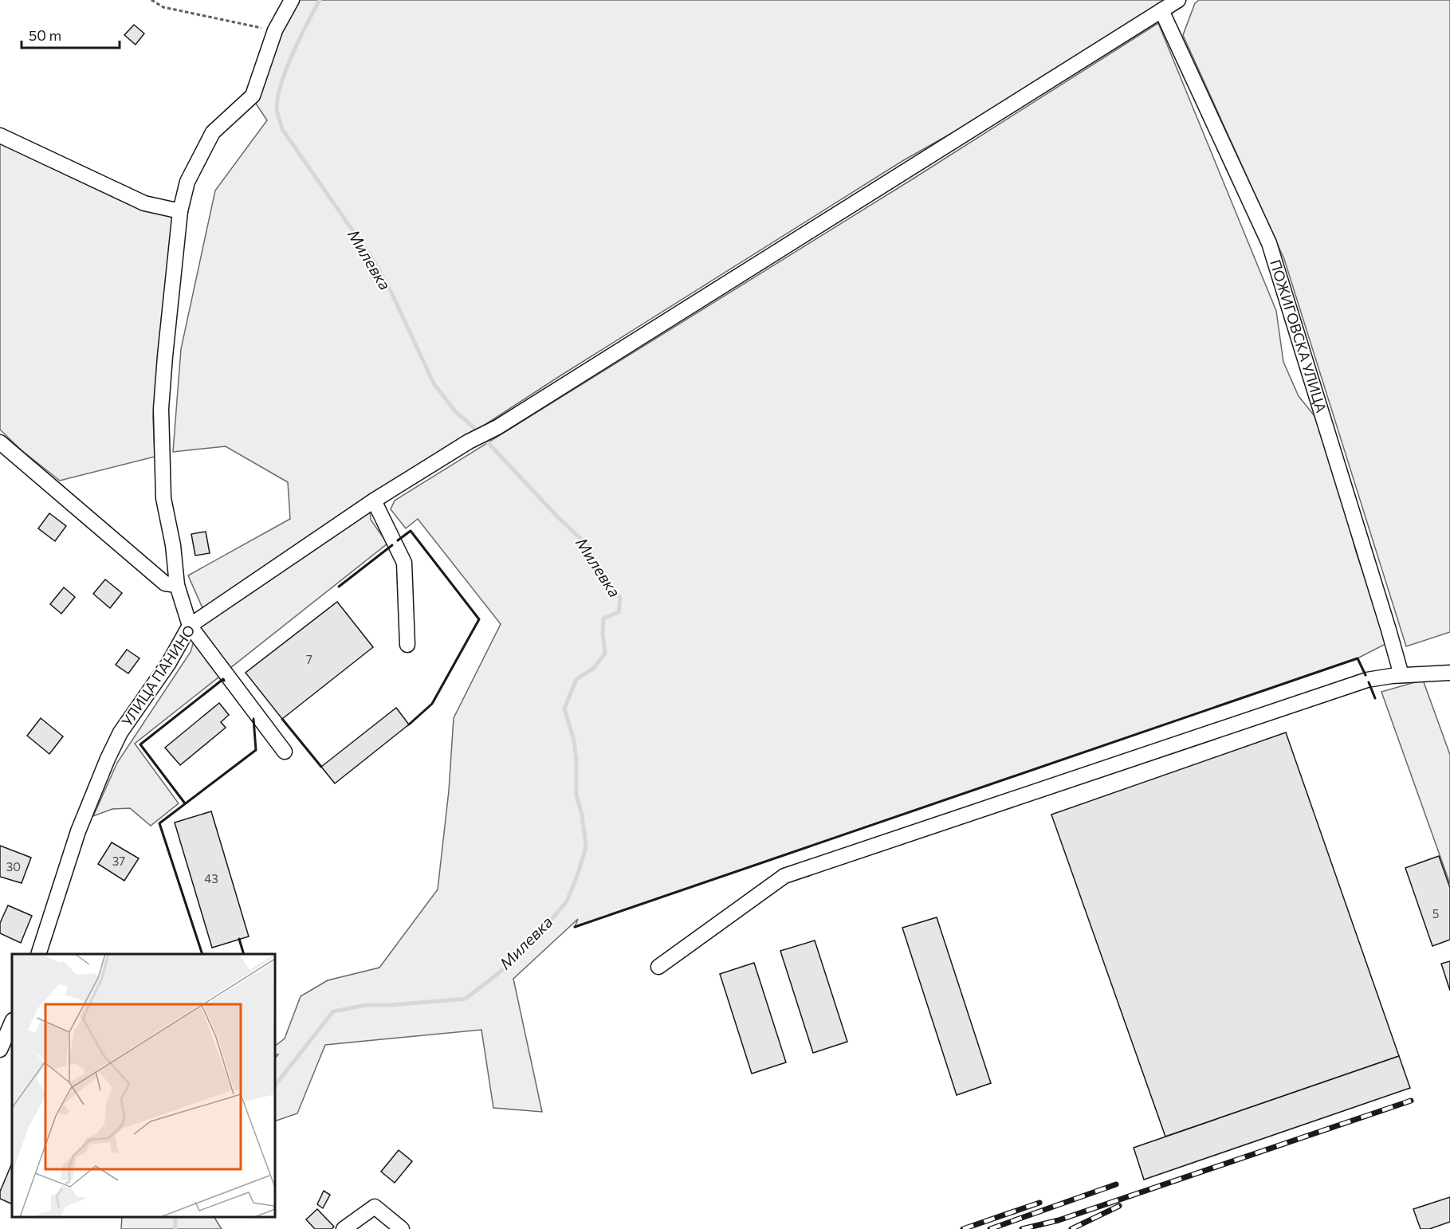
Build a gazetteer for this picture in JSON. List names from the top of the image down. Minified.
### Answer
{"streets":{"street":["ПОЖИГОВСКА УЛИЦА","УЛИЦА ПАНИНО"]},"crossings":[["ПОЖИГОВСКА УЛИЦА","УЛИЦА ПАНИНО"]],"water":["Милевка"],"house_numbers":["7","37","30","43","5"],"scale_bar":"50 m"}
